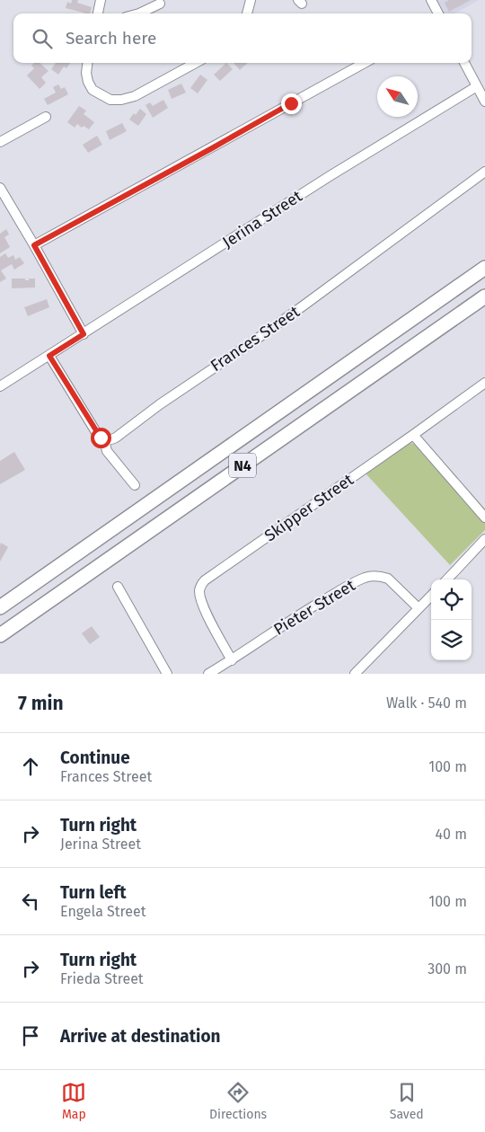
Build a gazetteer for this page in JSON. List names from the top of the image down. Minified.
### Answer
{"streets":{"highway":["N4"],"street":["Jerina Street","Frances Street","Skipper Street","Pieter Street"]},"crossings":[["Skipper Street","Pieter Street"]],"north":"top left","page":{"search":"Search here","heading":["7 min","Walk · 540 m"],"list":[["Continue","Frances Street","100 m"],["Turn right","Jerina Street","40 m"],["Turn left","Engela Street","100 m"],["Turn right","Frieda Street","300 m"],"Arrive at destination"],"nav":["Map","Directions","Saved"]}}
